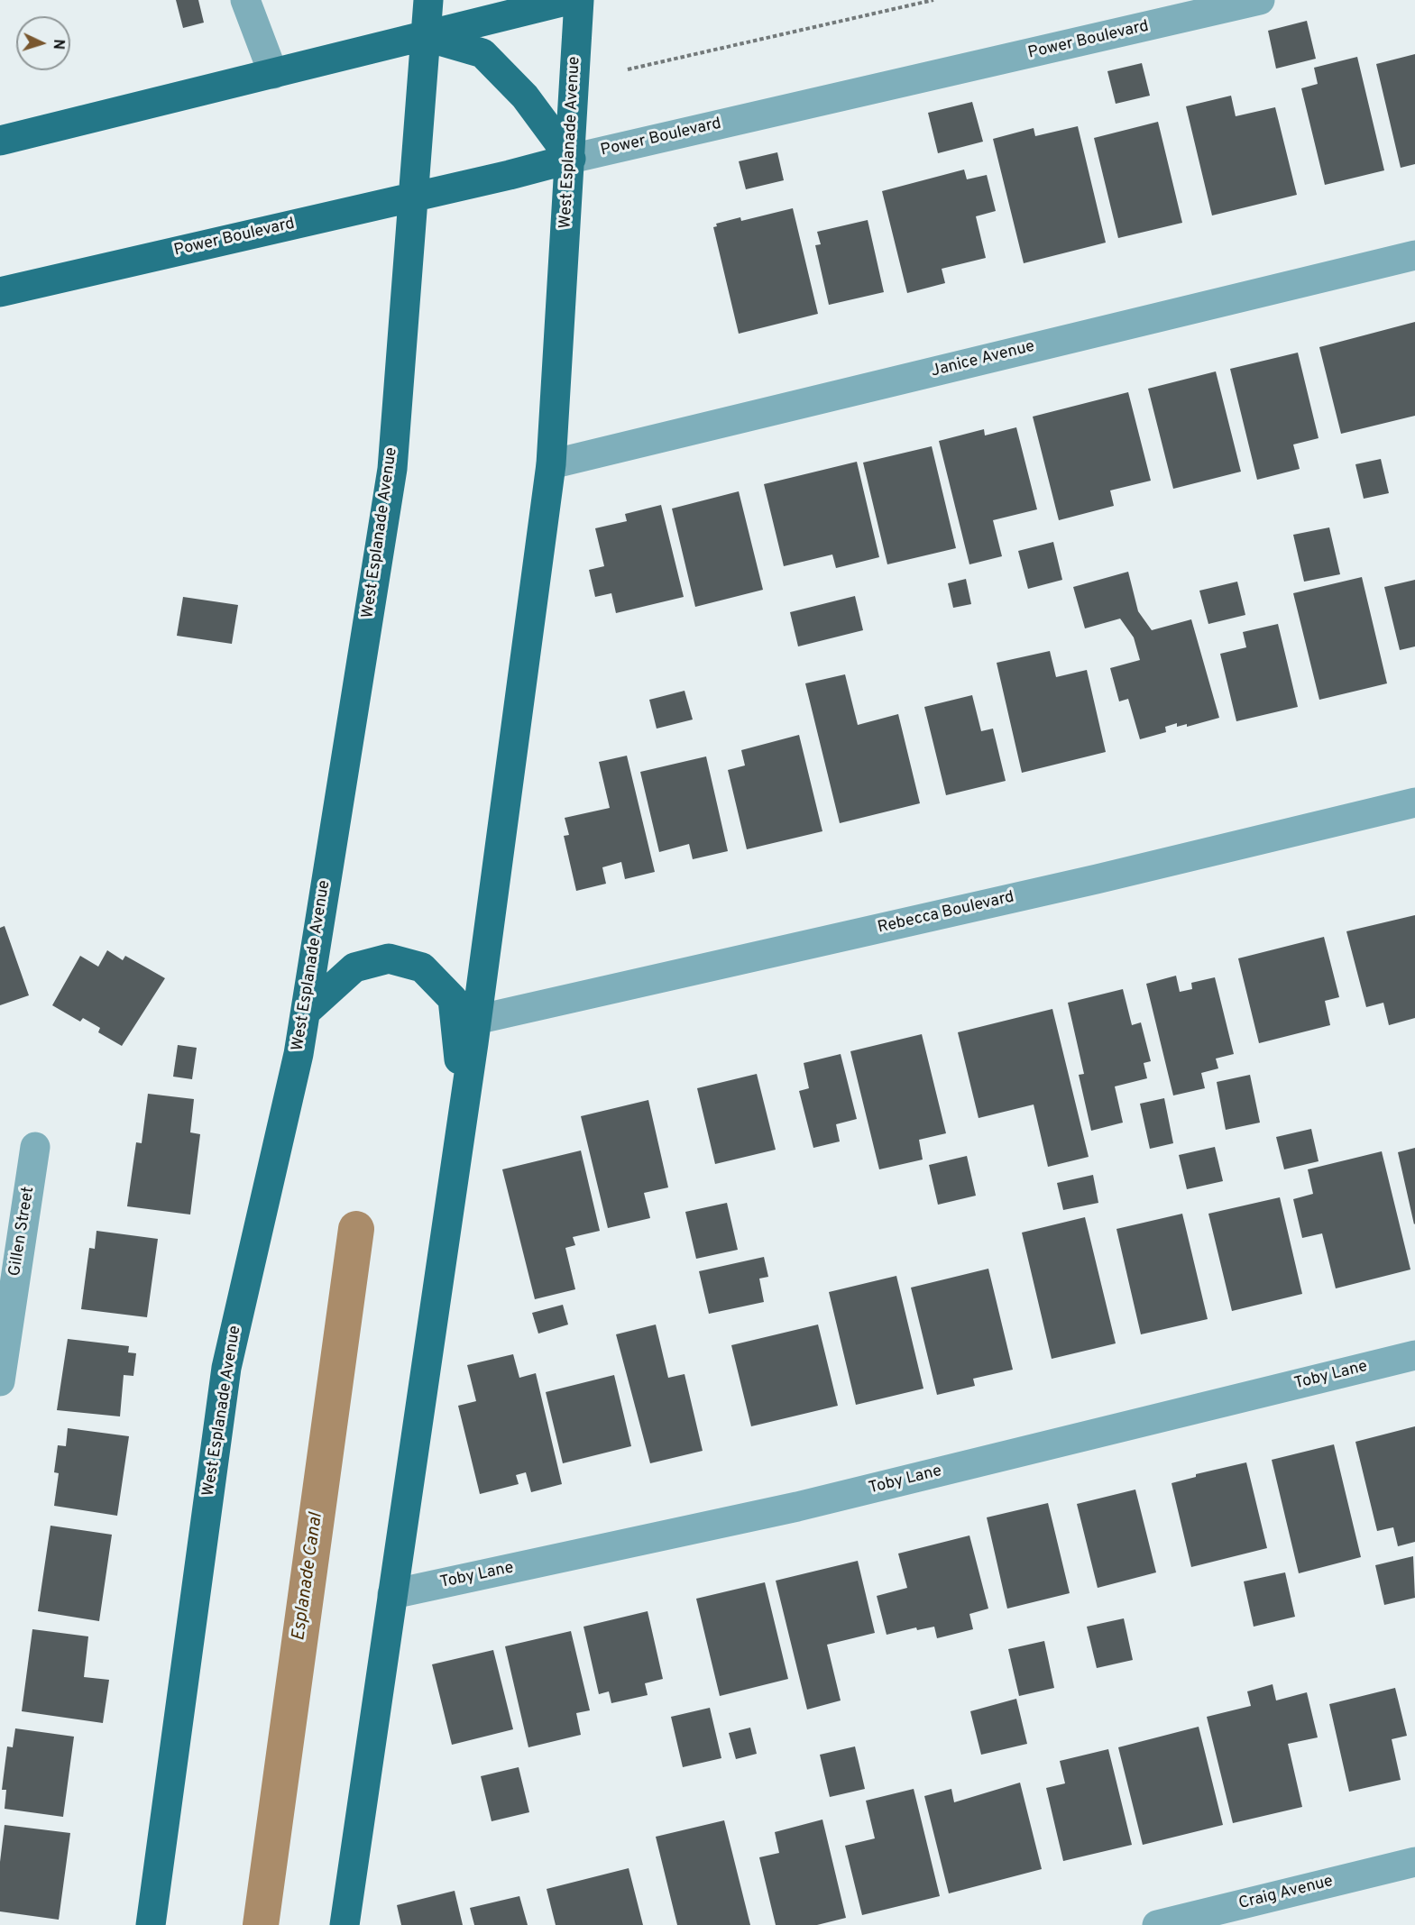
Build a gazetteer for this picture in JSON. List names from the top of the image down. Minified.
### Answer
{"streets":{"main road":["Power Boulevard","West Esplanade Avenue"],"street":["Janice Avenue","Rebecca Boulevard","Gillen Street","Toby Lane","Craig Avenue"]},"crossings":[["Power Boulevard","West Esplanade Avenue"],["West Esplanade Avenue","Janice Avenue"],["West Esplanade Avenue","Rebecca Boulevard"],["West Esplanade Avenue","Toby Lane"]],"water":["Esplanade Canal"],"north":"right"}
